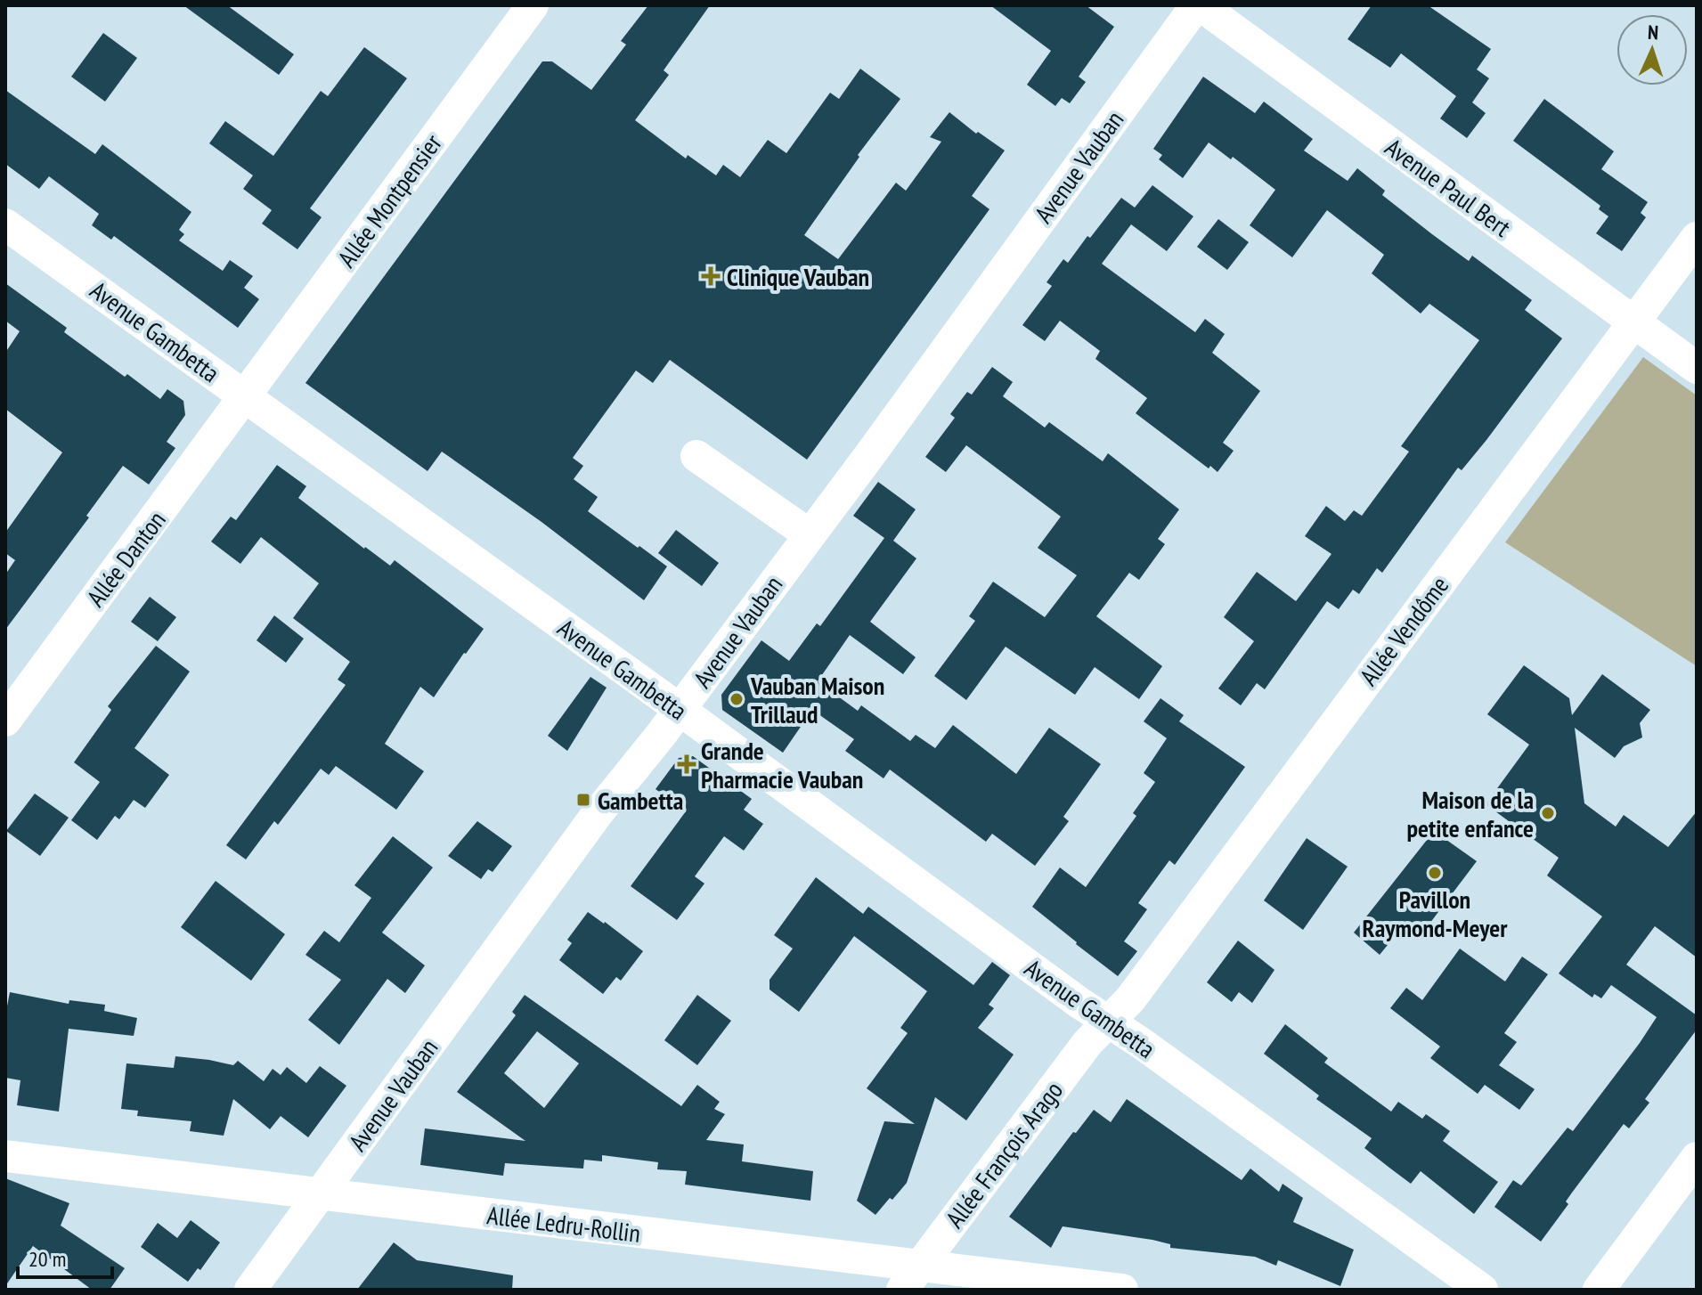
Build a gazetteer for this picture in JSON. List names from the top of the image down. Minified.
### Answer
{"streets":{"street":["Avenue Vauban","Avenue Paul Bert","Allée Montpensier","Avenue Gambetta","Allée Danton","Allée Vendôme","Allée François Arago","Allée Ledru-Rollin"]},"crossings":[["Avenue Vauban","Avenue Paul Bert"],["Avenue Vauban","Avenue Gambetta"],["Avenue Vauban","Allée Ledru-Rollin"],["Avenue Paul Bert","Allée Vendôme"],["Allée Montpensier","Avenue Gambetta"],["Allée Montpensier","Allée Danton"],["Avenue Gambetta","Allée Danton"],["Avenue Gambetta","Allée Vendôme"],["Avenue Gambetta","Allée François Arago"],["Allée Vendôme","Allée François Arago"],["Allée François Arago","Allée Ledru-Rollin"]],"places":{"health":["Clinique Vauban","Grande Pharmacie Vauban"],"other":["Vauban Maison Trillaud","Maison de la petite enfance","Pavillon Raymond-Meyer"],"transit":["Gambetta"]},"scale_bar":"20 m","north":"top"}
